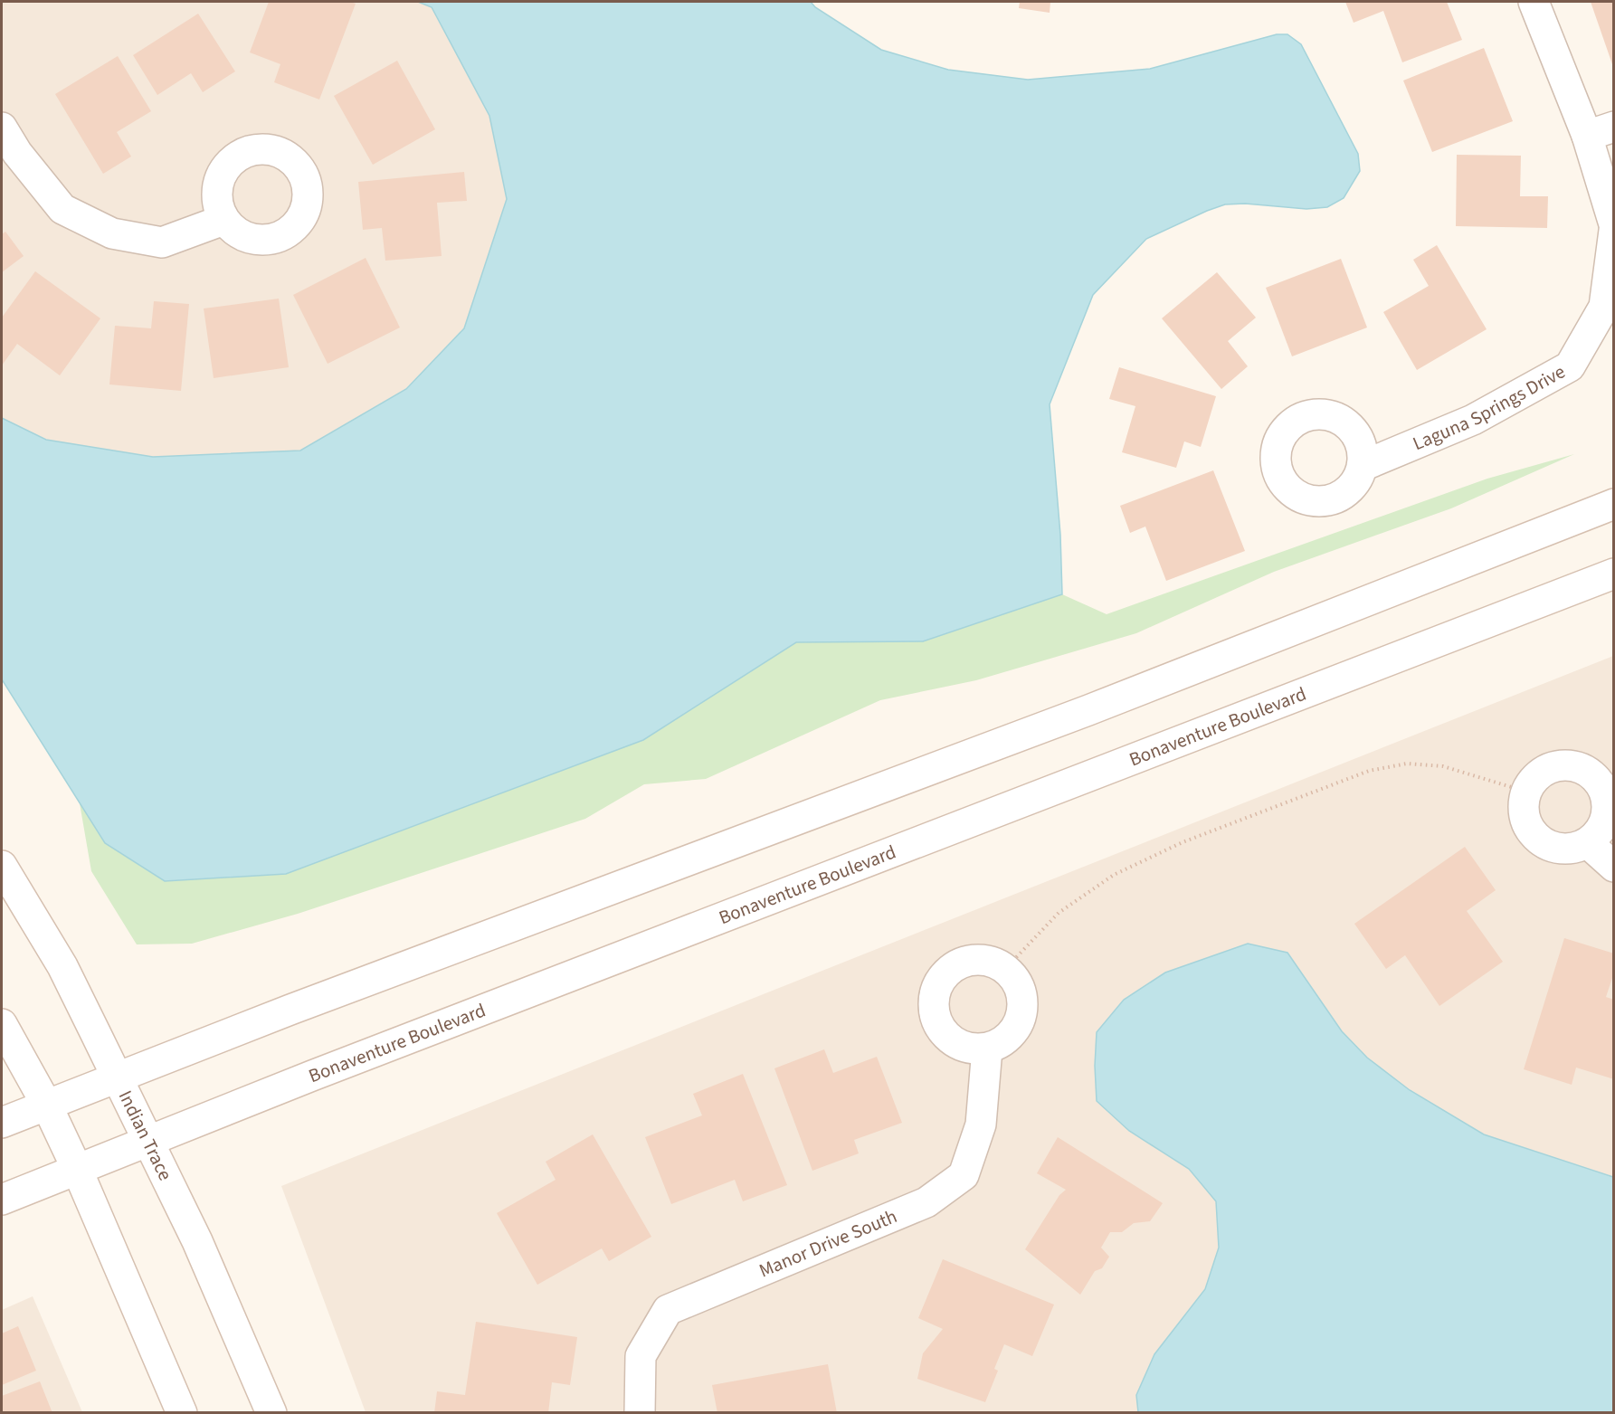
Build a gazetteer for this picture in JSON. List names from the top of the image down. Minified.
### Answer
{"streets":{"main road":["Laguna Springs Drive","Bonaventure Boulevard","Indian Trace","Manor Drive South"]},"crossings":[["Bonaventure Boulevard","Indian Trace"]]}
